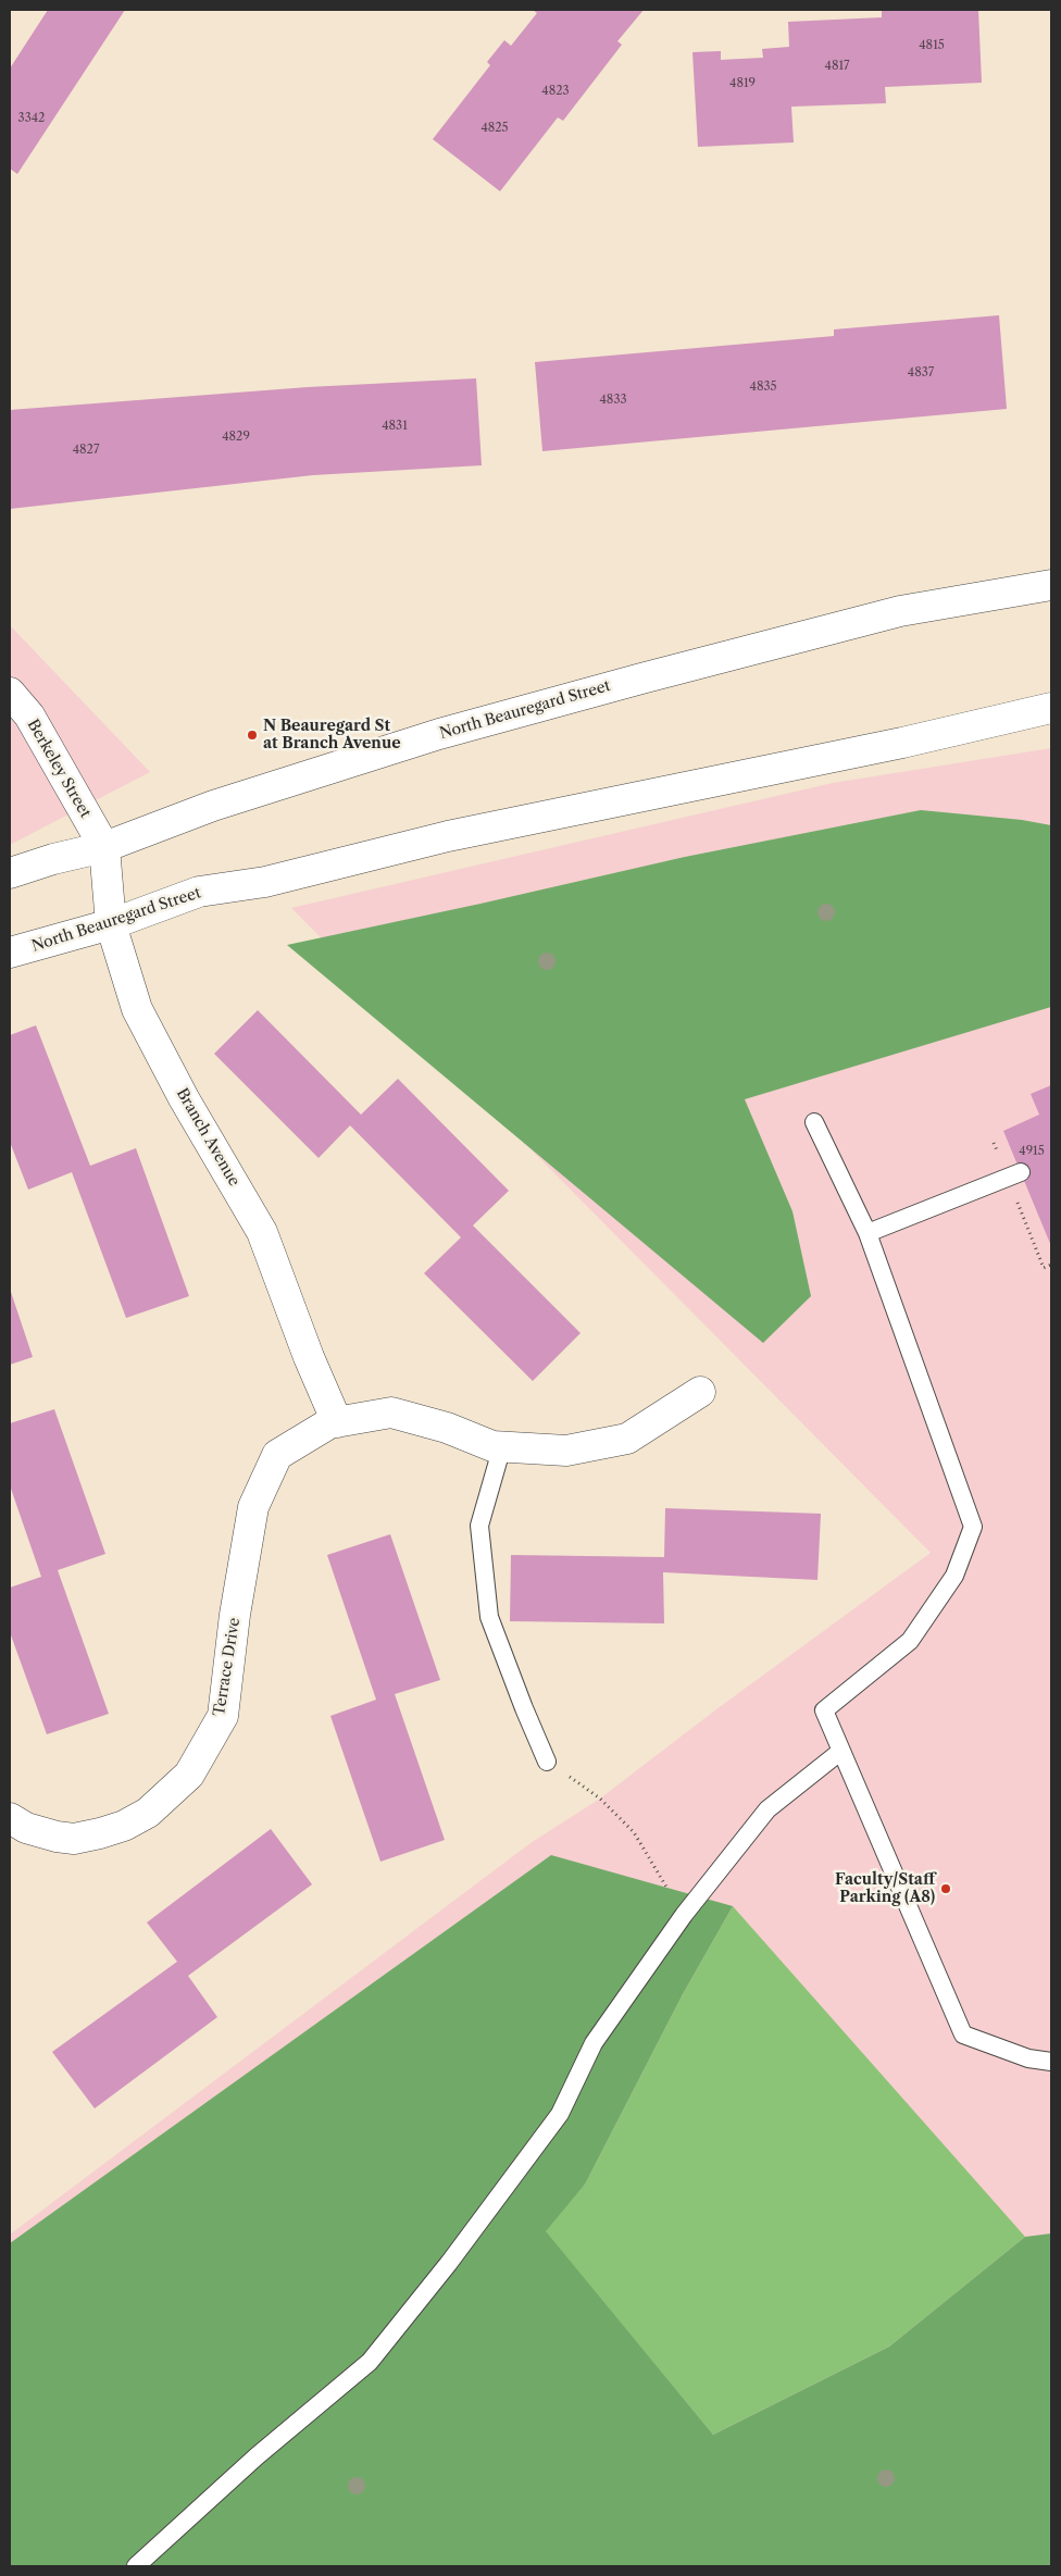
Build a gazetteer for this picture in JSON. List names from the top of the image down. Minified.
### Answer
{"streets":{"main road":["North Beauregard Street","Berkeley Street","Branch Avenue","Terrace Drive"]},"crossings":[["North Beauregard Street","Berkeley Street"],["North Beauregard Street","Branch Avenue"],["Berkeley Street","Branch Avenue"],["Branch Avenue","Terrace Drive"]],"places":["N Beauregard St at Branch Avenue","Faculty/Staff Parking (A8)"],"house_numbers":["4815","4817","4819","4823","3342","4825","4837","4835","4833","4831","4829","4827","4915"]}
